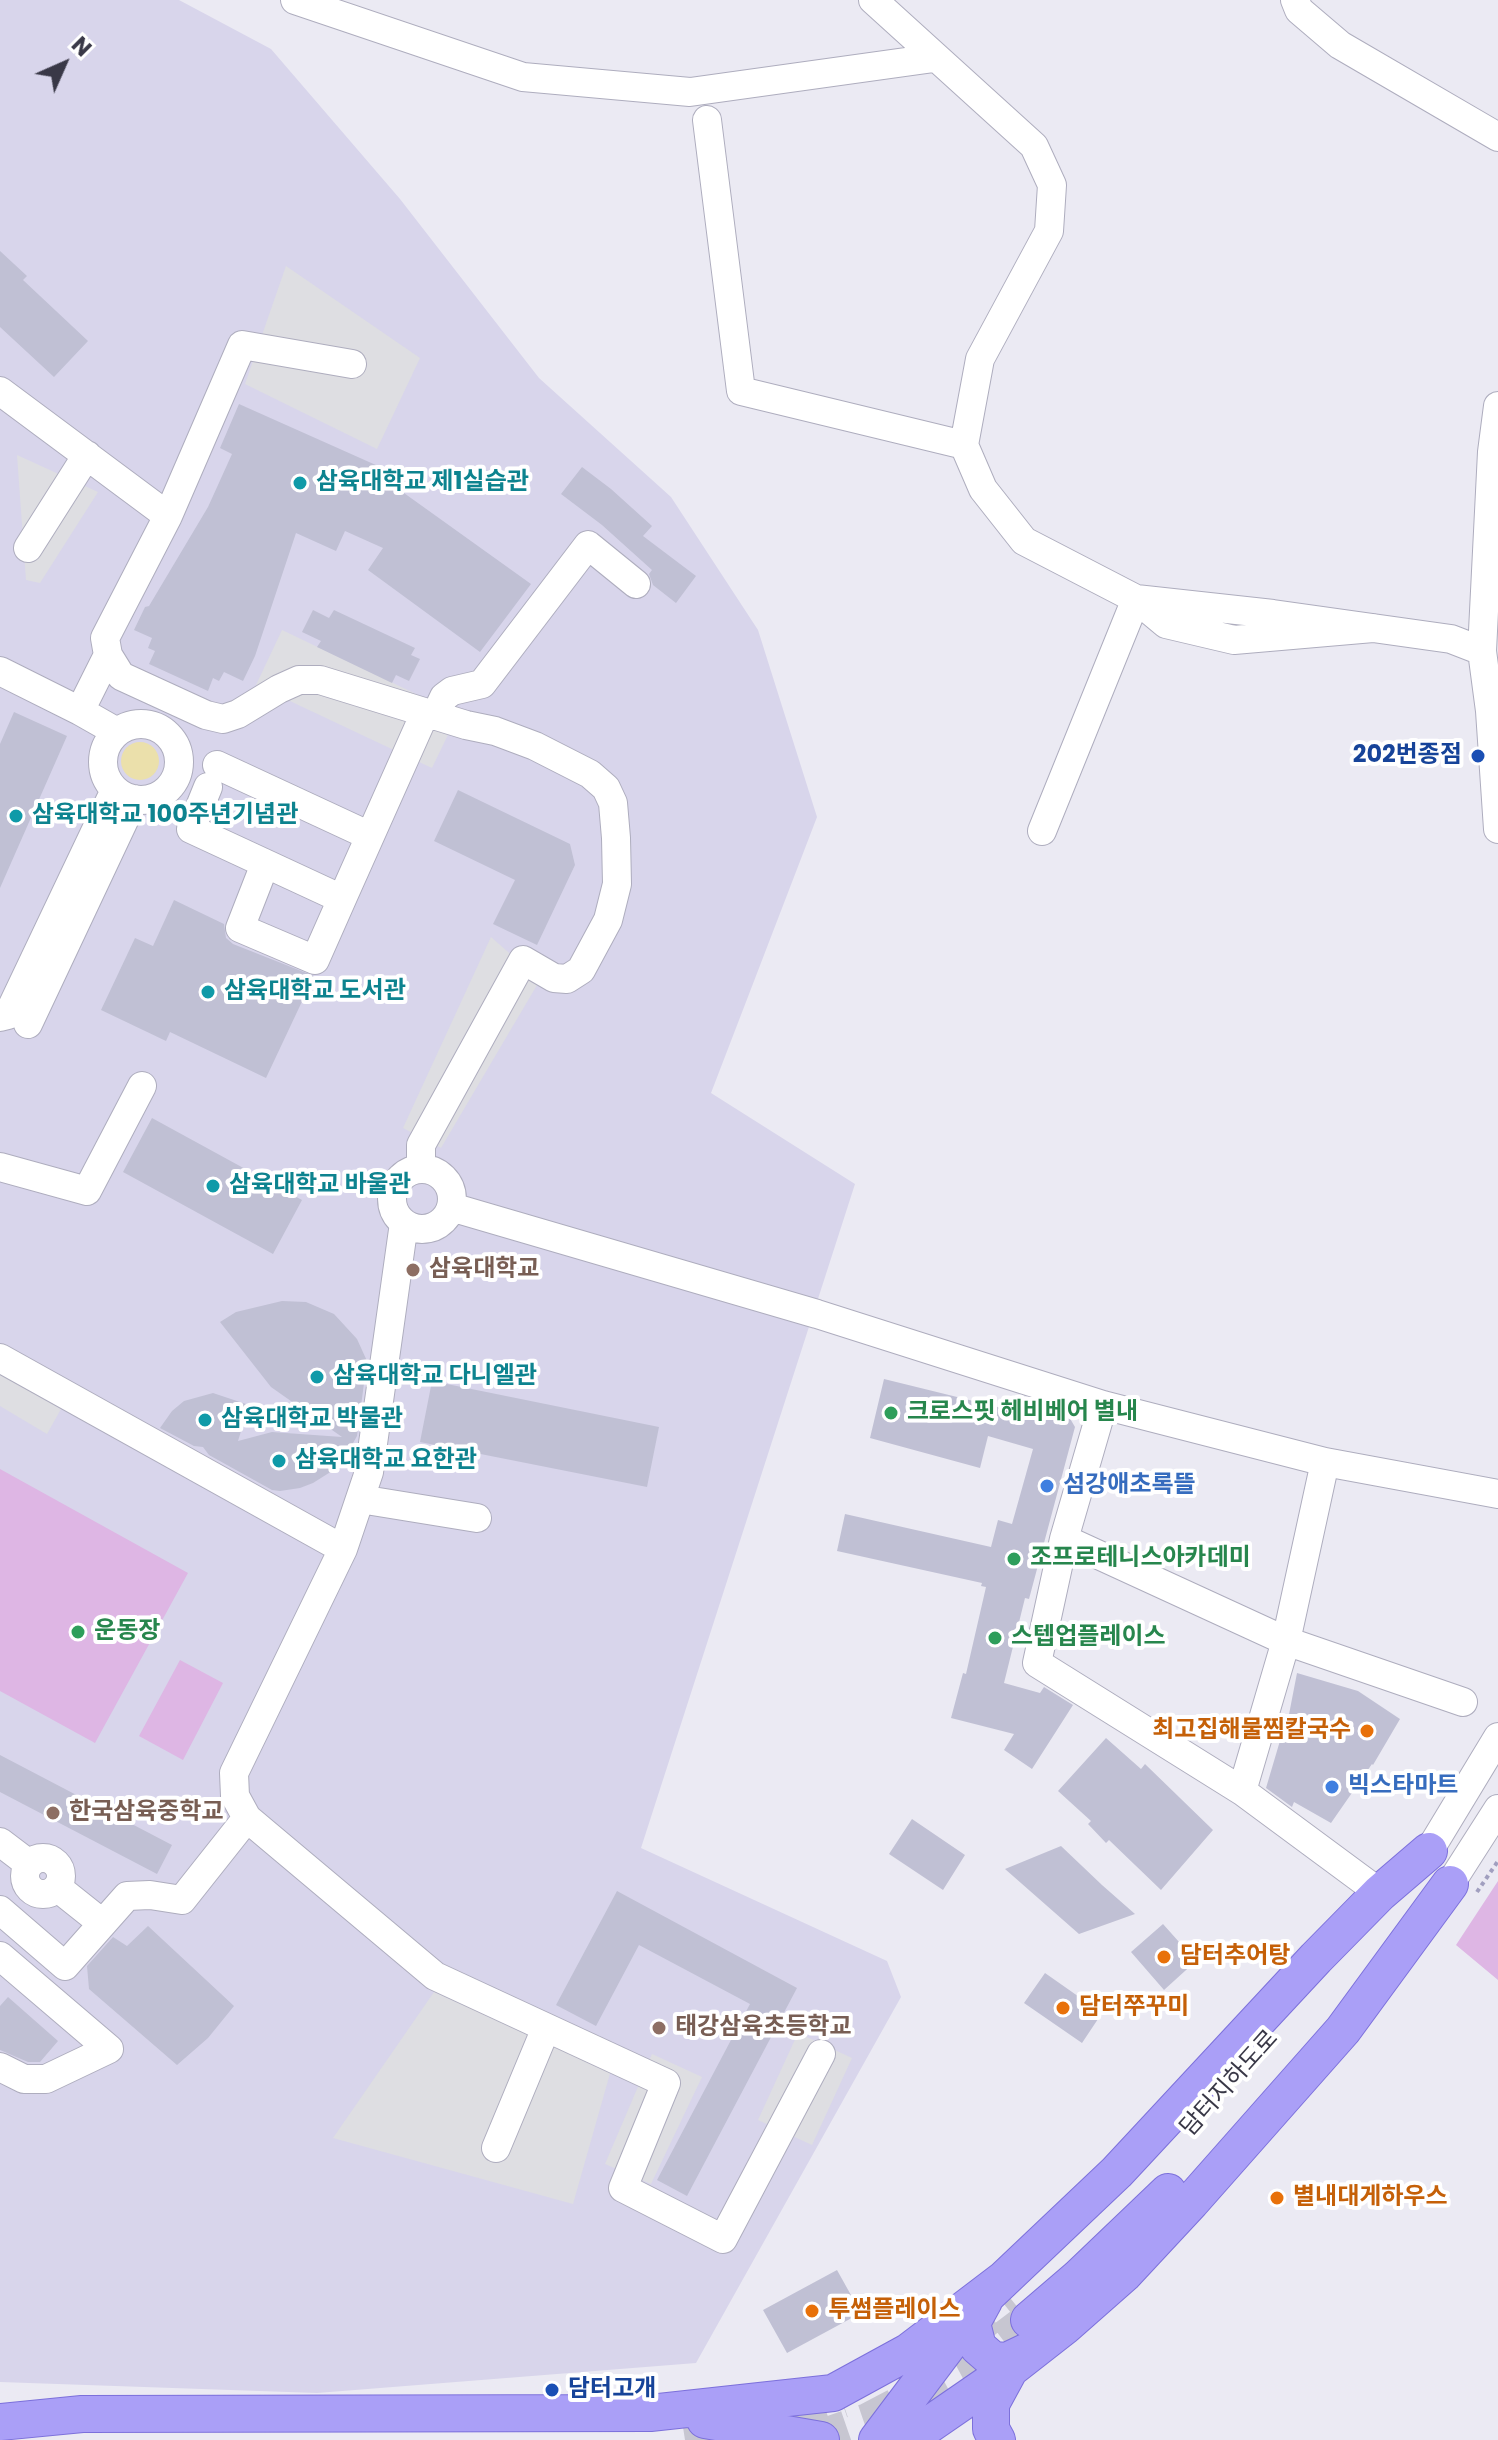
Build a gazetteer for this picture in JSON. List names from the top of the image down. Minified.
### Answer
{"streets":{"main road":["담터지하도로"]},"places":["삼육대학교 제1실습관","202번종점","삼육대학교 100주년기념관","삼육대학교 도서관","삼육대학교 바울관","삼육대학교","삼육대학교 다니엘관","크로스핏 헤비베어 별내","삼육대학교 박물관","삼육대학교 요한관","섬강애초록뜰","조프로테니스아카데미","운동장","스텝업플레이스","최고집해물찜칼국수","빅스타마트","한국삼육중학교","담터추어탕","담터쭈꾸미","태강삼육초등학교","별내대게하우스","투썸플레이스","담터고개"],"north":"top right"}
